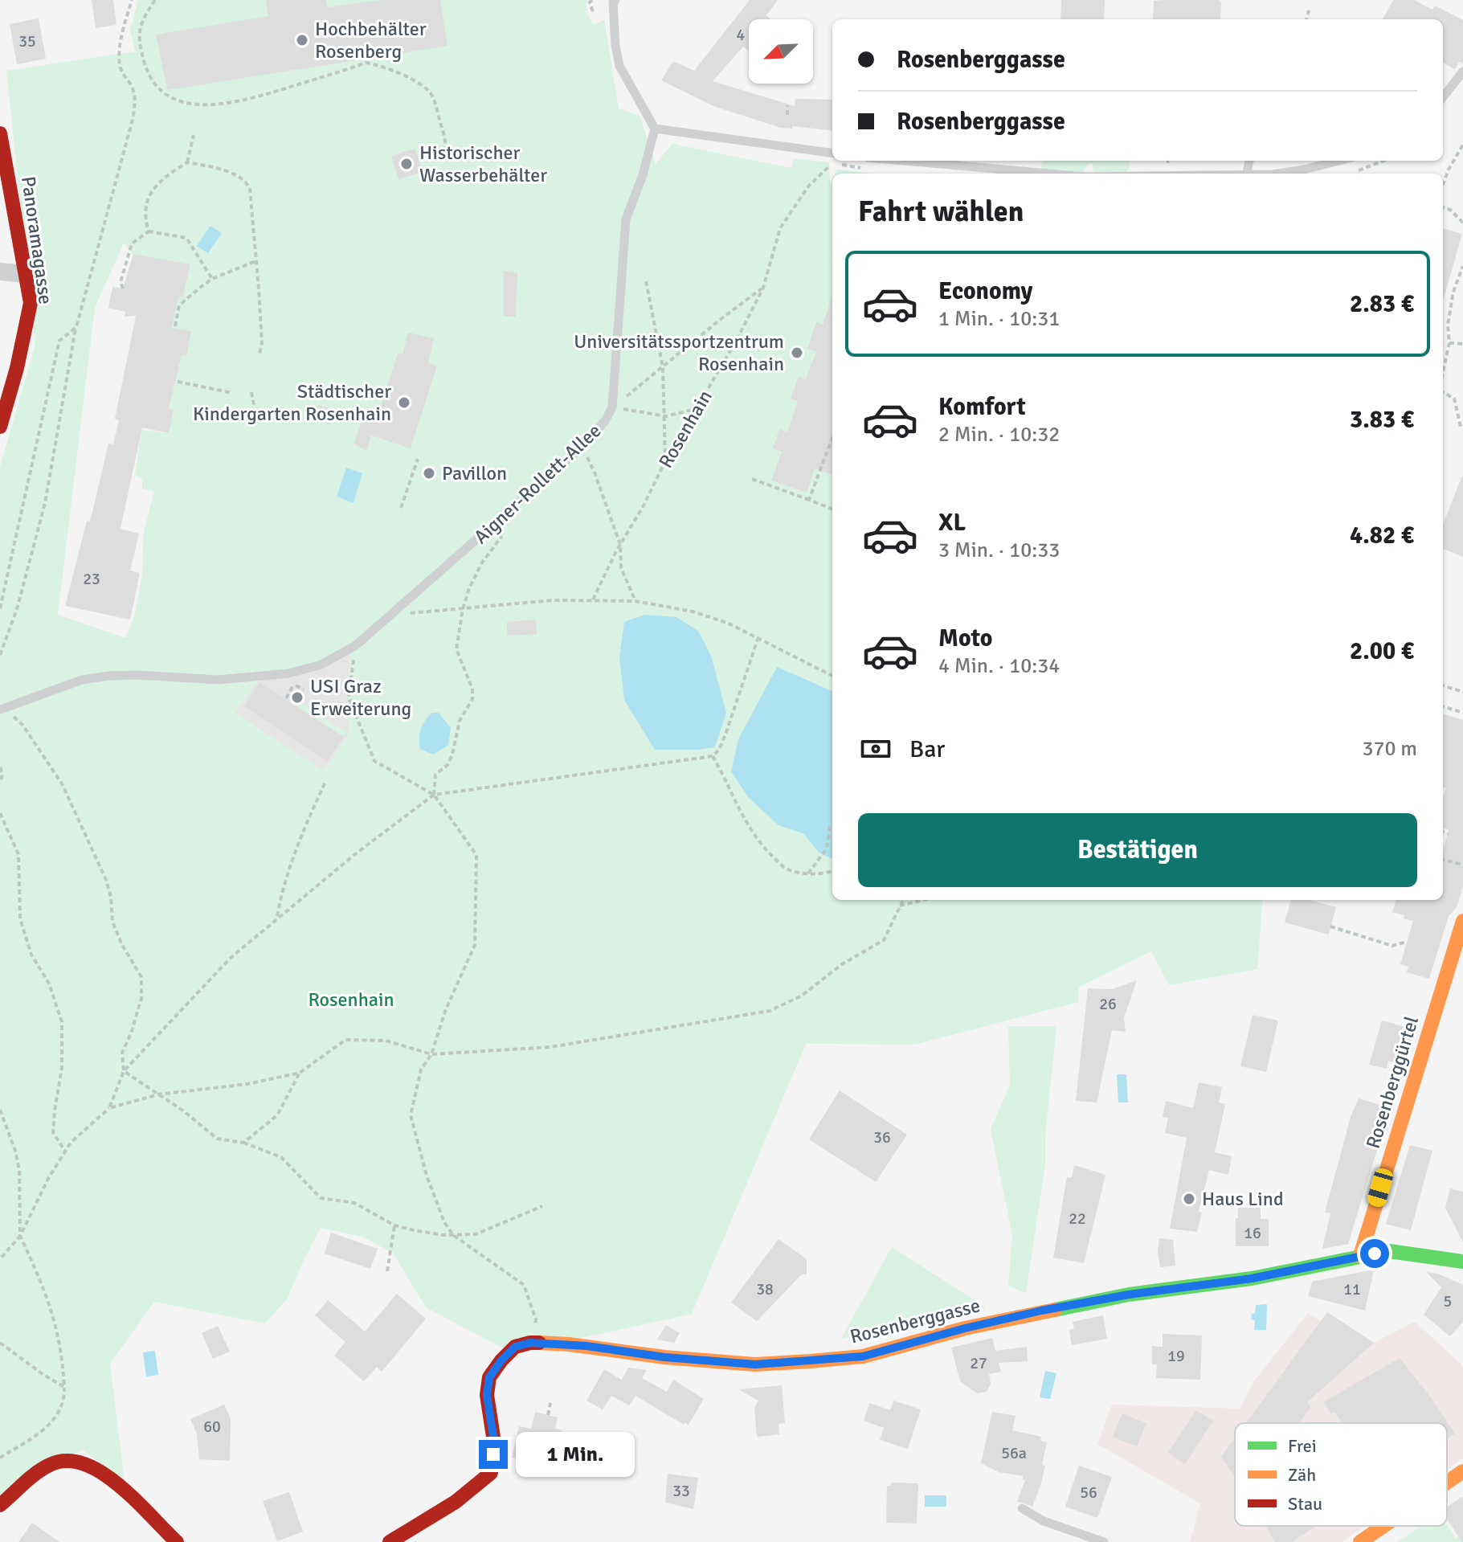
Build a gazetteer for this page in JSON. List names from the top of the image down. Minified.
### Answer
{"streets":{"street":["Panoramagasse","Rosenberggürtel","Rosenberggasse"],"lane":["Aigner-Rollett-Allee"],"path":["Rosenhain"]},"crossings":[["Rosenberggürtel","Rosenberggasse"]],"parks":["Rosenhain"],"places":["Hochbehälter Rosenberg","Historischer Wasserbehälter","Universitätssportzentrum Rosenhain","Städtischer Kindergarten Rosenhain","Pavillon","USI Graz Erweiterung","Haus Lind"],"house_numbers":["4","35","23","26","36","22","16","38","11","5","19","27","60","56a","33","56"],"legend":["Frei","Zäh","Stau"],"north":"bottom left","page":{"banner":["Rosenberggasse","Rosenberggasse"],"heading":"Fahrt wählen","list":[{"name":"Economy","note":"1 Min. · 10:31","value":"2.83 €"},{"name":"Komfort","note":"2 Min. · 10:32","value":"3.83 €"},{"name":"XL","note":"3 Min. · 10:33","value":"4.82 €"},{"name":"Moto","note":"4 Min. · 10:34","value":"2.00 €"}],"pay":["Bar","370 m"],"buttons":"Bestätigen","bubble":"1 Min."}}
